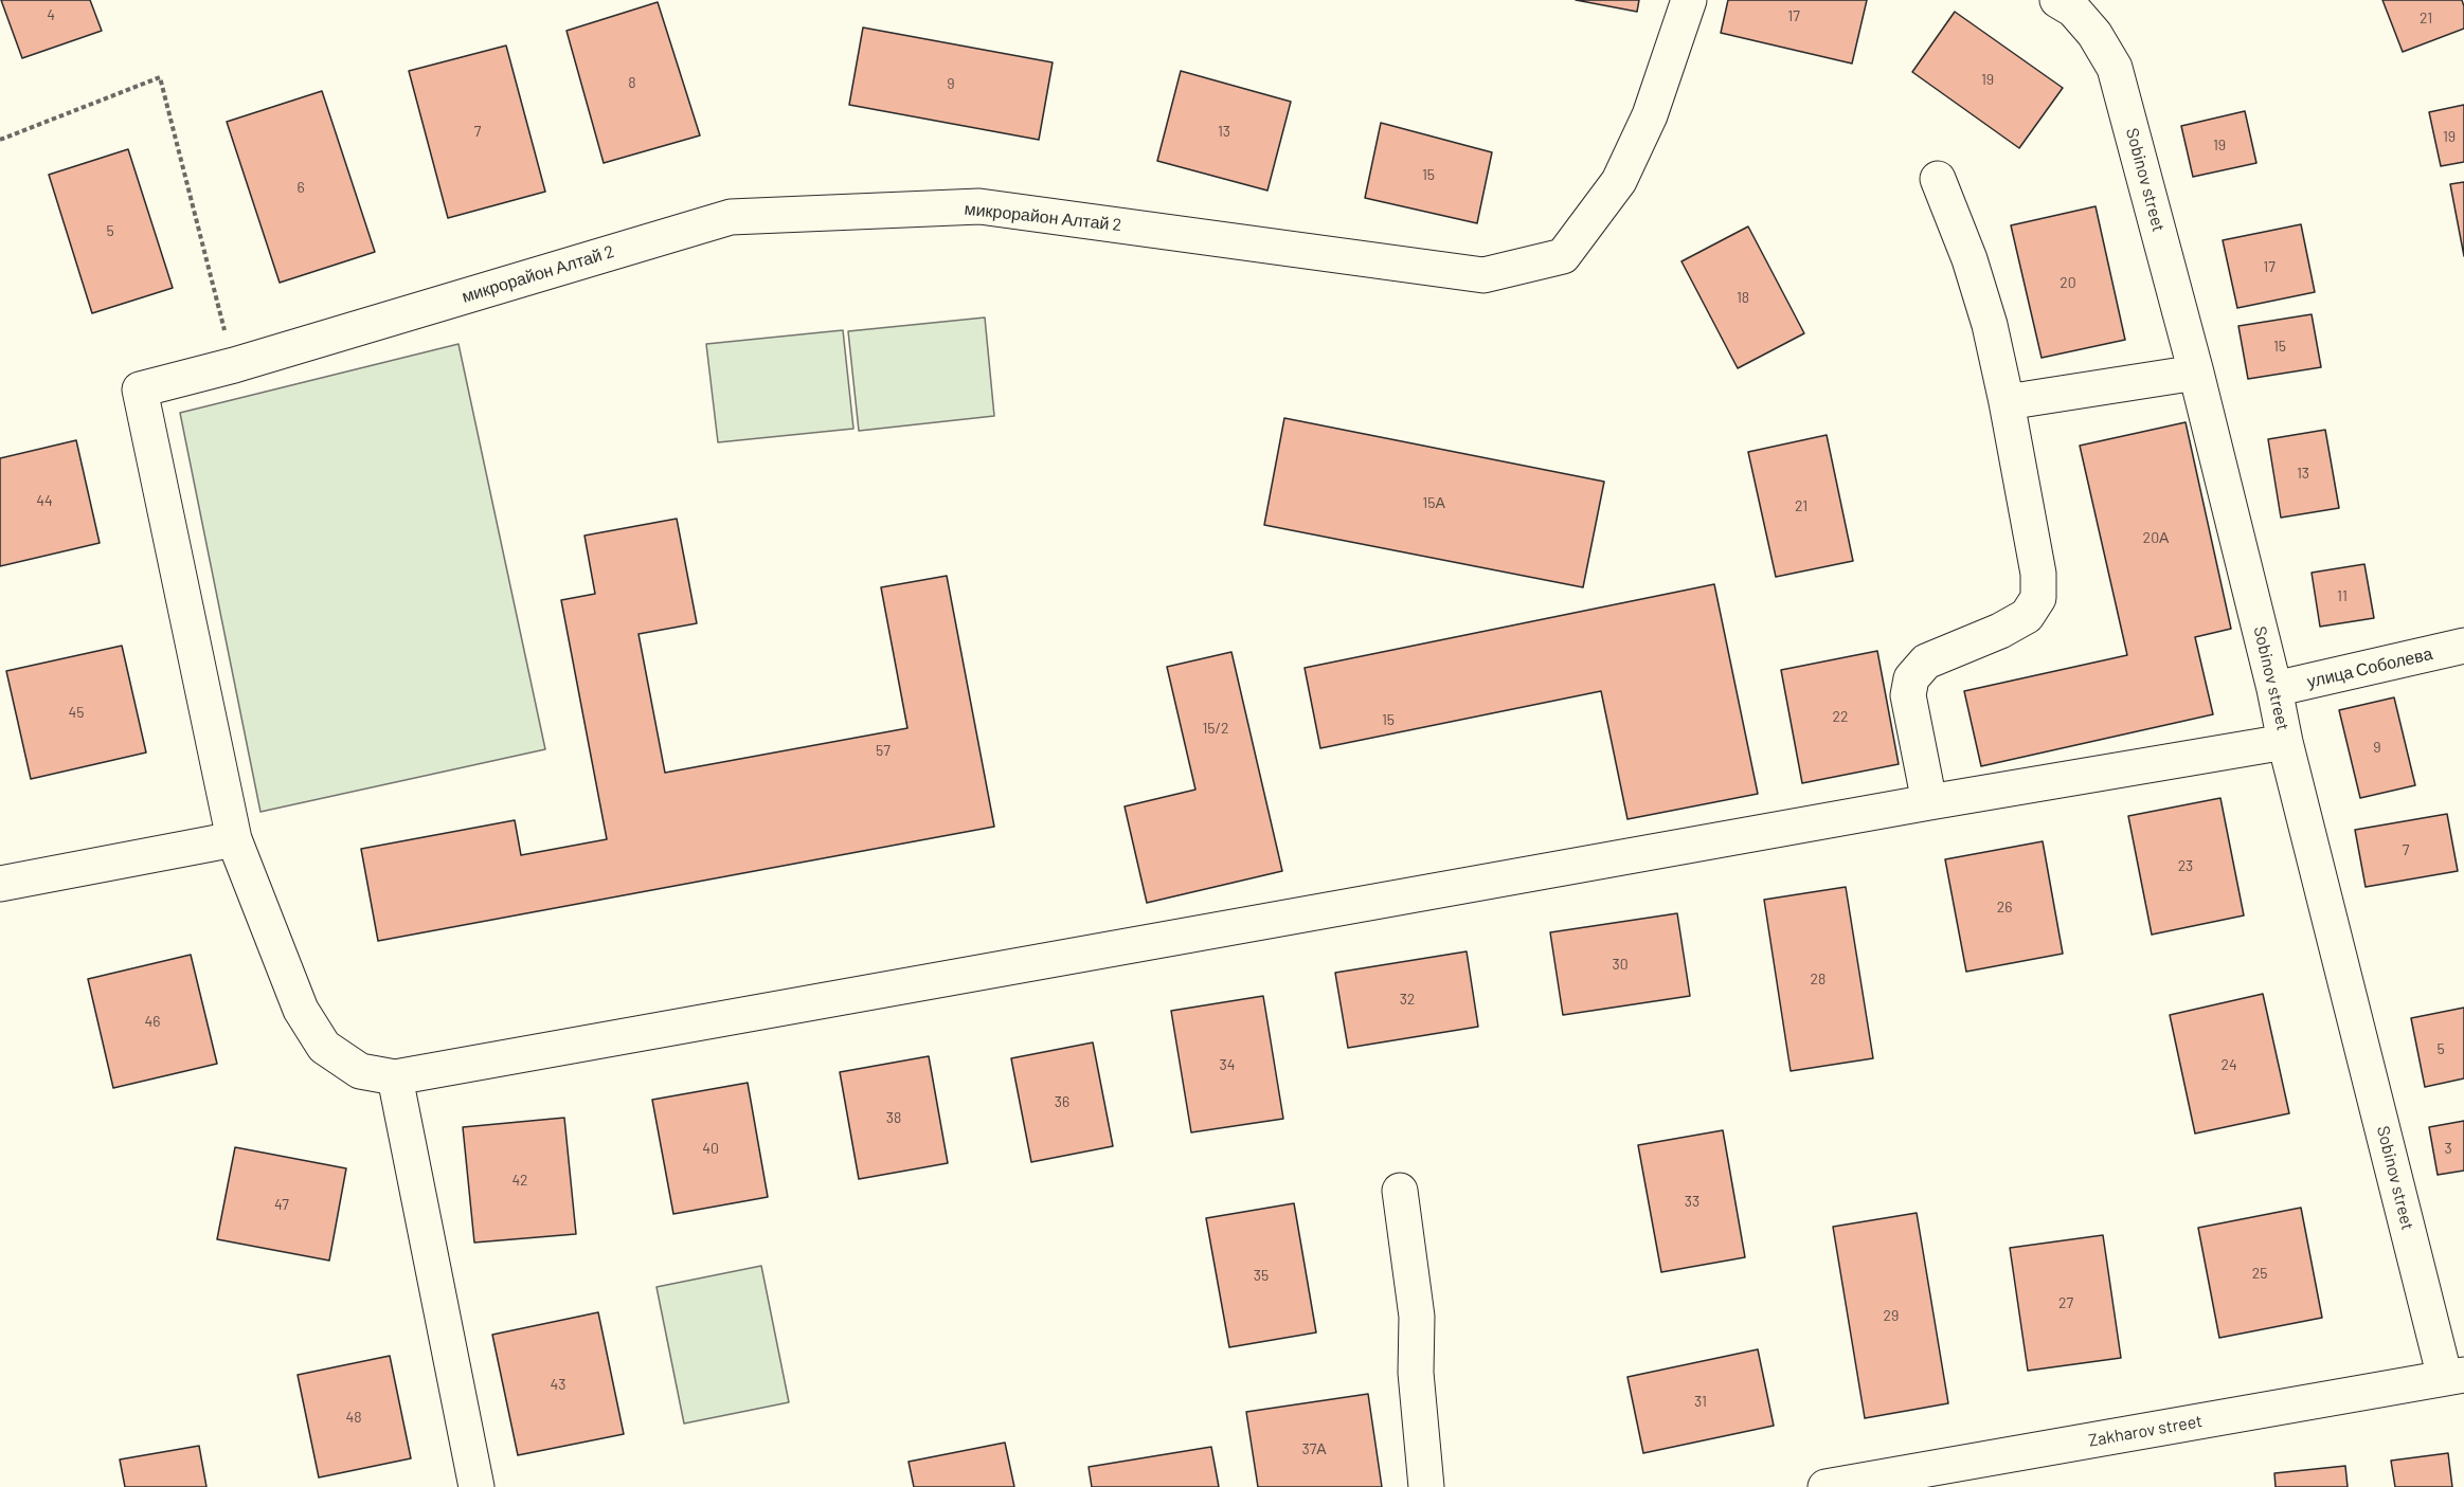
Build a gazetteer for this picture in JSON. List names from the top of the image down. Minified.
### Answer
{"streets":{"street":["Sobinov street","микрорайон Алтай 2","улица Соболева","Zakharov street"]},"crossings":[["Sobinov street","улица Соболева"],["Sobinov street","Zakharov street"]],"house_numbers":["4","17","21","19","8","9","7","13","19","19","15","6","5","17","20","18","15","13","44","15А","21","20А","11","45","22","15","15/2","9","57","7","23","26","30","28","32","46","5","34","24","36","38","40","3","42","33","47","25","35","27","29","43","31","48","37А"]}
